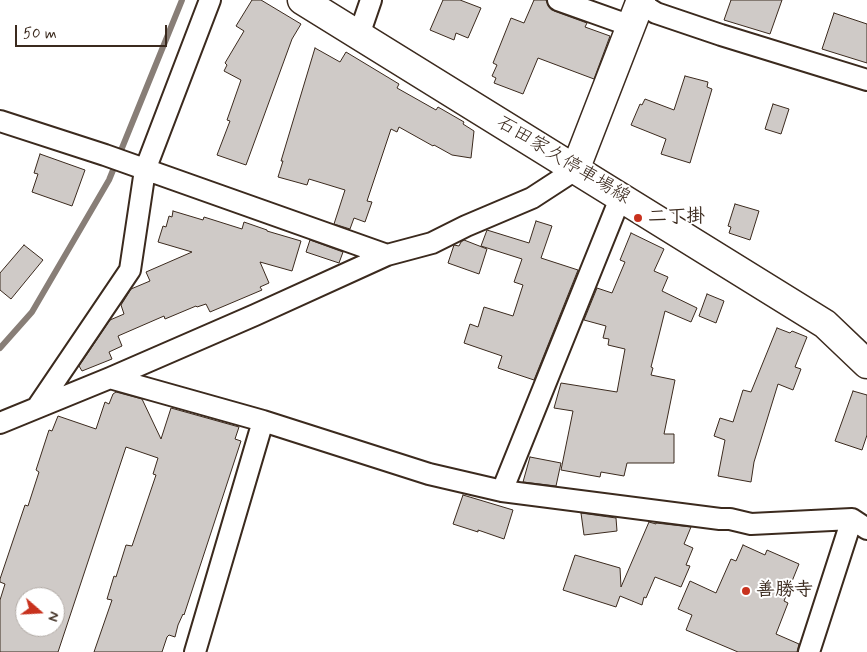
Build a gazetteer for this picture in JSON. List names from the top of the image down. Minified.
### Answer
{"streets":{"main road":["石田家久停車場線"]},"places":["二丁掛","善勝寺"],"scale_bar":"50 m","north":"right"}
